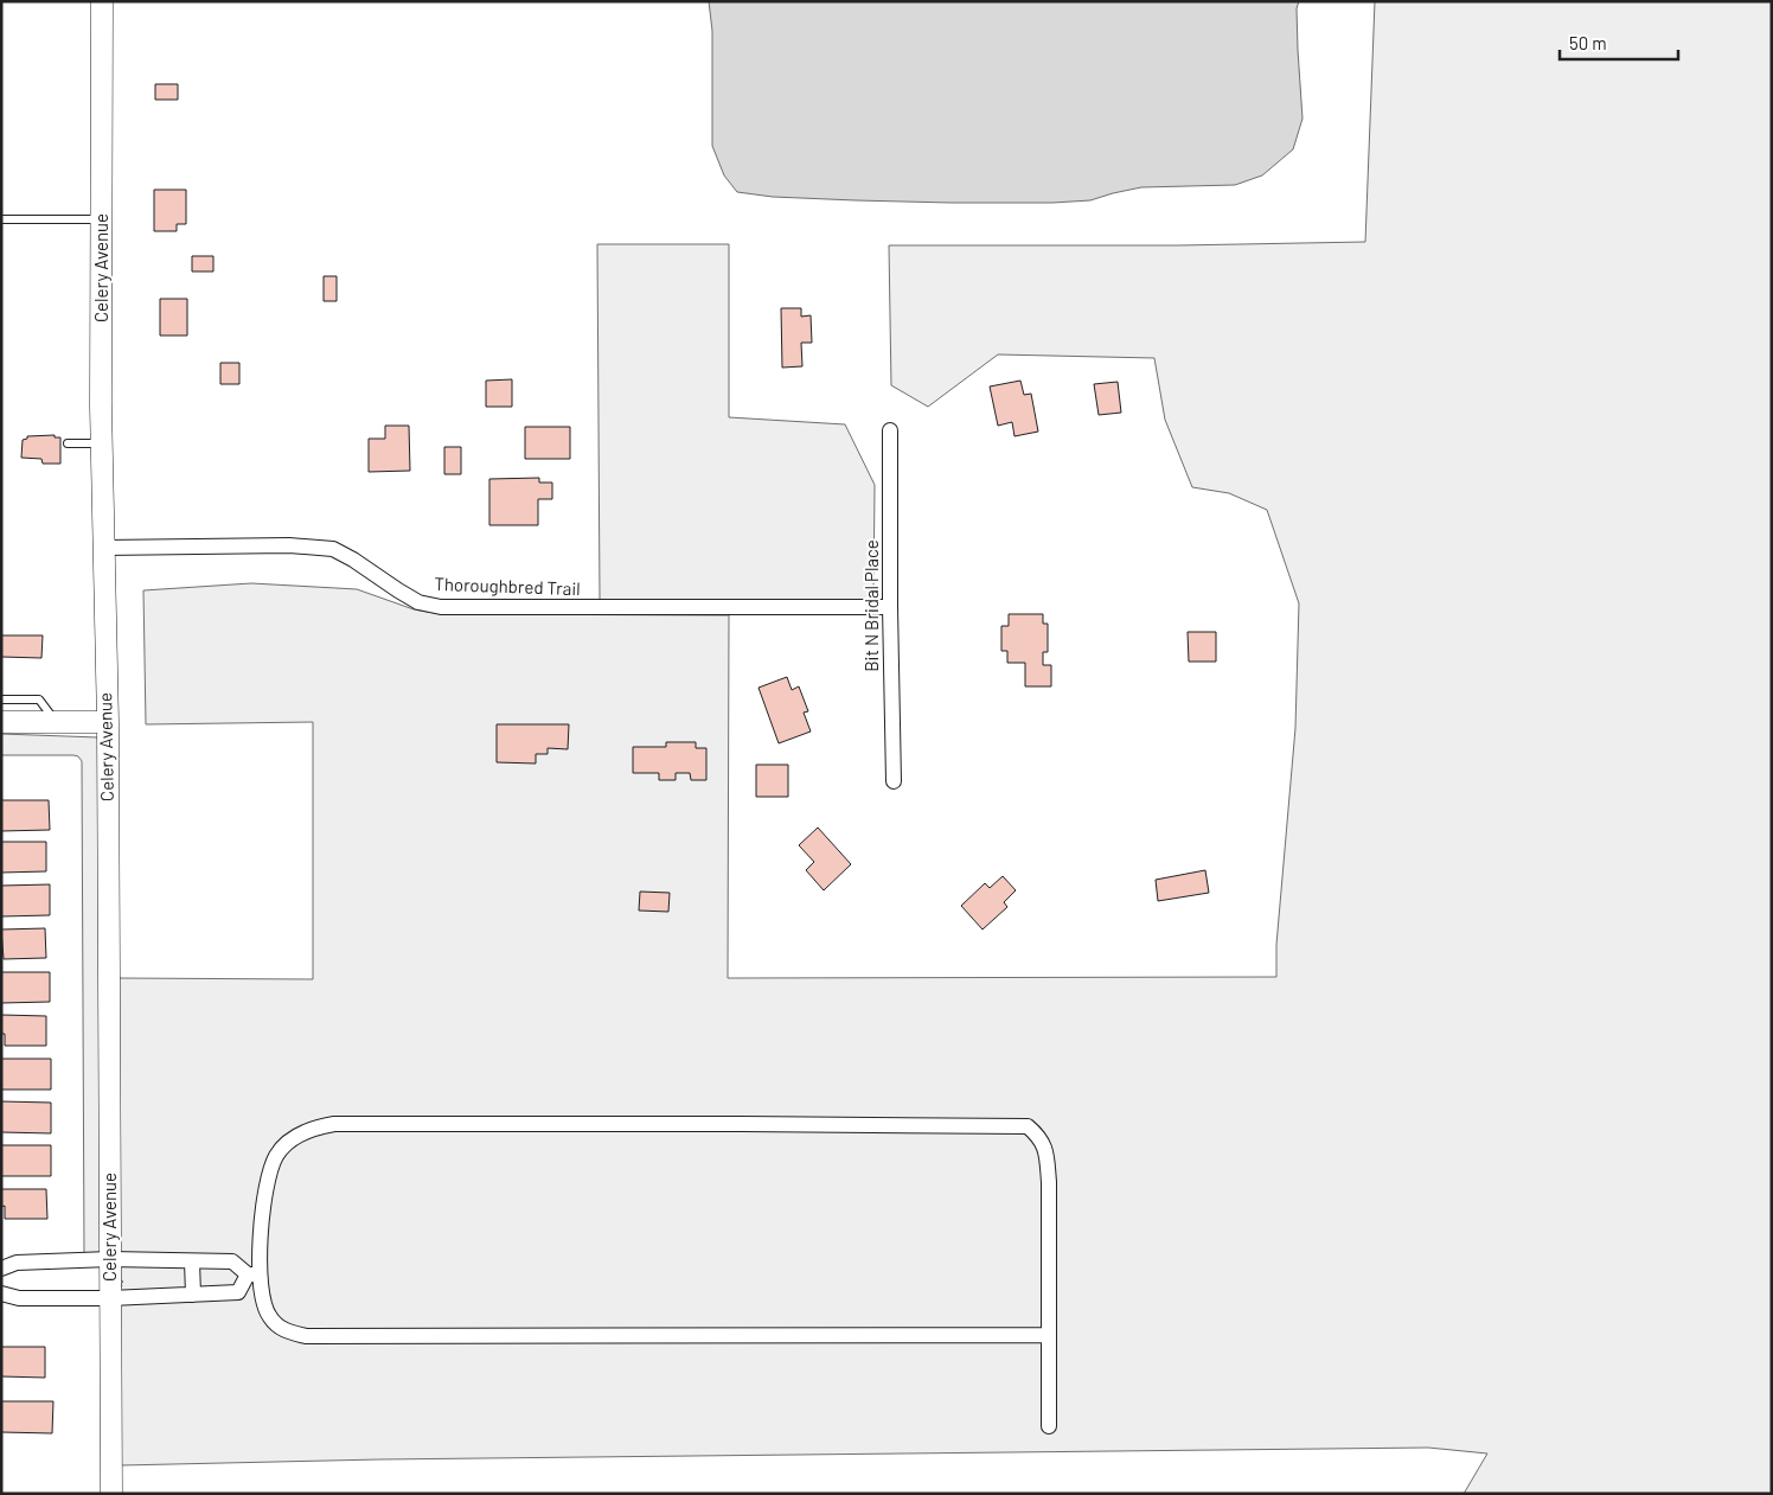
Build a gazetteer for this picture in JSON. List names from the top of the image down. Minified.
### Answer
{"streets":{"main road":["Celery Avenue"],"street":["Thoroughbred Trail","Bit N Bridal Place"]},"crossings":[["Celery Avenue","Thoroughbred Trail"],["Thoroughbred Trail","Bit N Bridal Place"]],"scale_bar":"50 m"}
